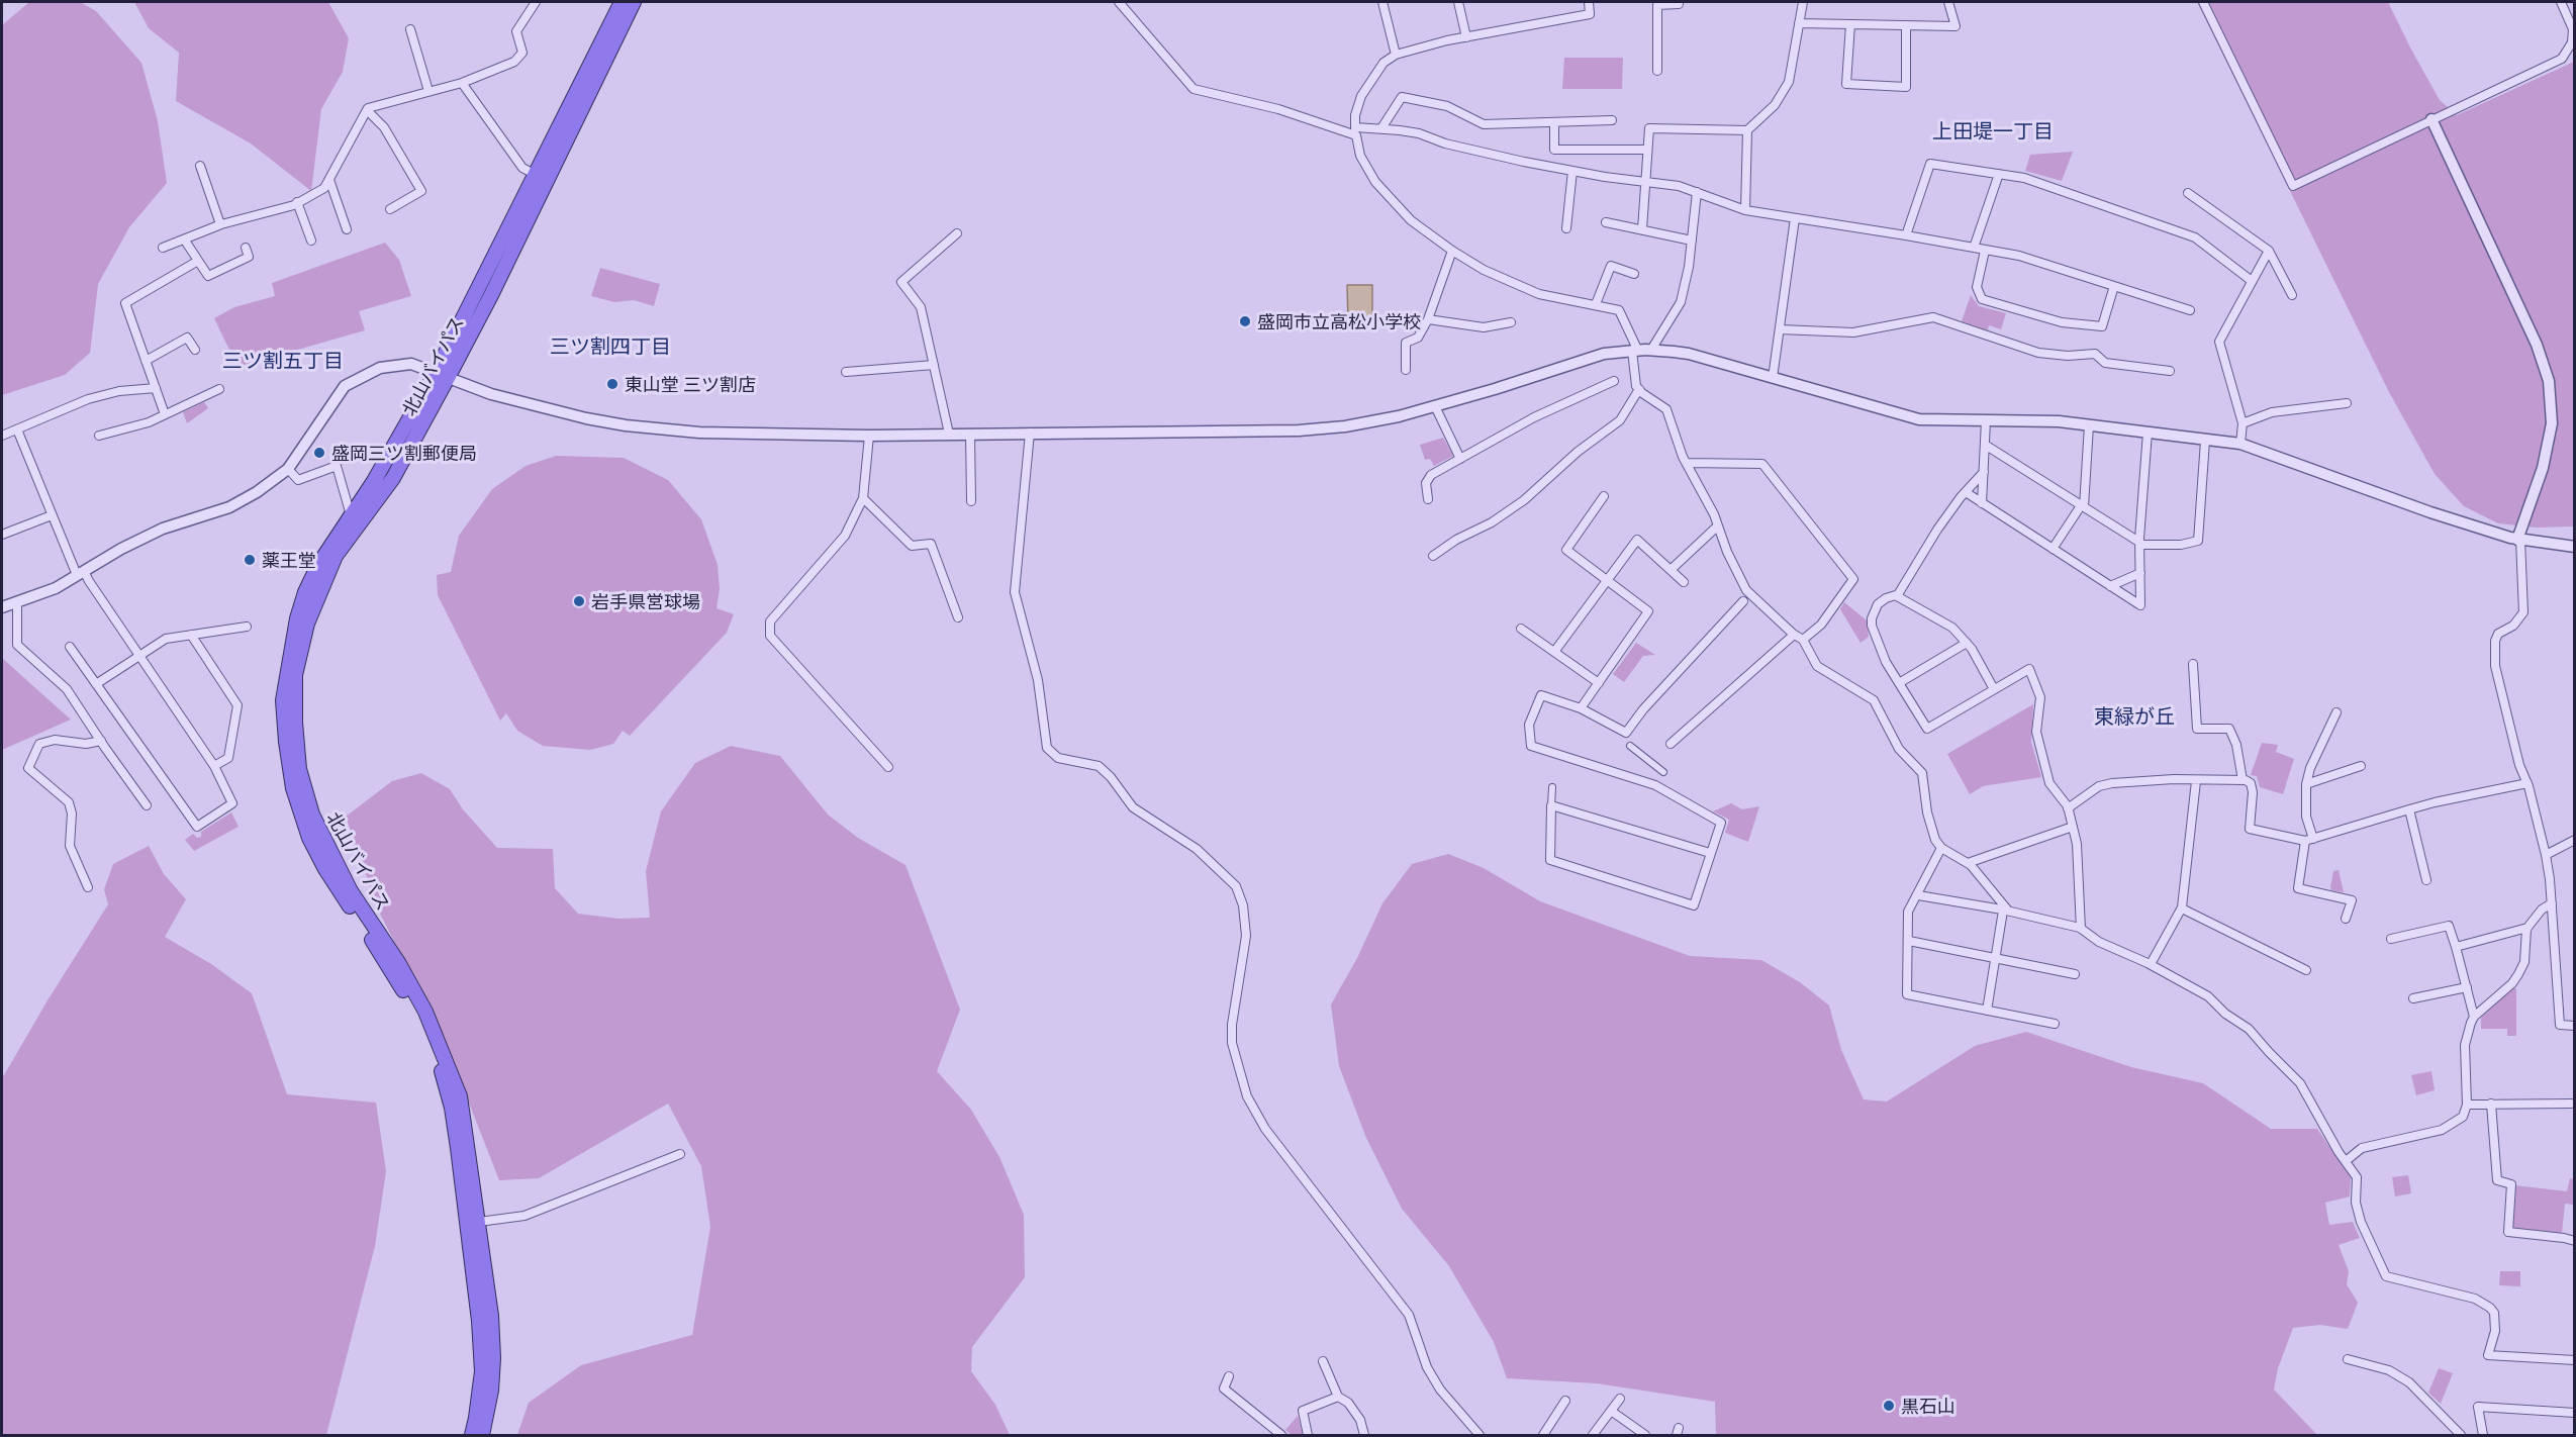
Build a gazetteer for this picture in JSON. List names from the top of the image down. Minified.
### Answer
{"streets":{"highway":["北山バイパス"]},"districts":["上田堤一丁目","三ツ割四丁目","三ツ割五丁目","東緑が丘"],"places":["盛岡市立高松小学校","東山堂 三ツ割店","盛岡三ツ割郵便局","薬王堂","岩手県営球場","黒石山"]}
